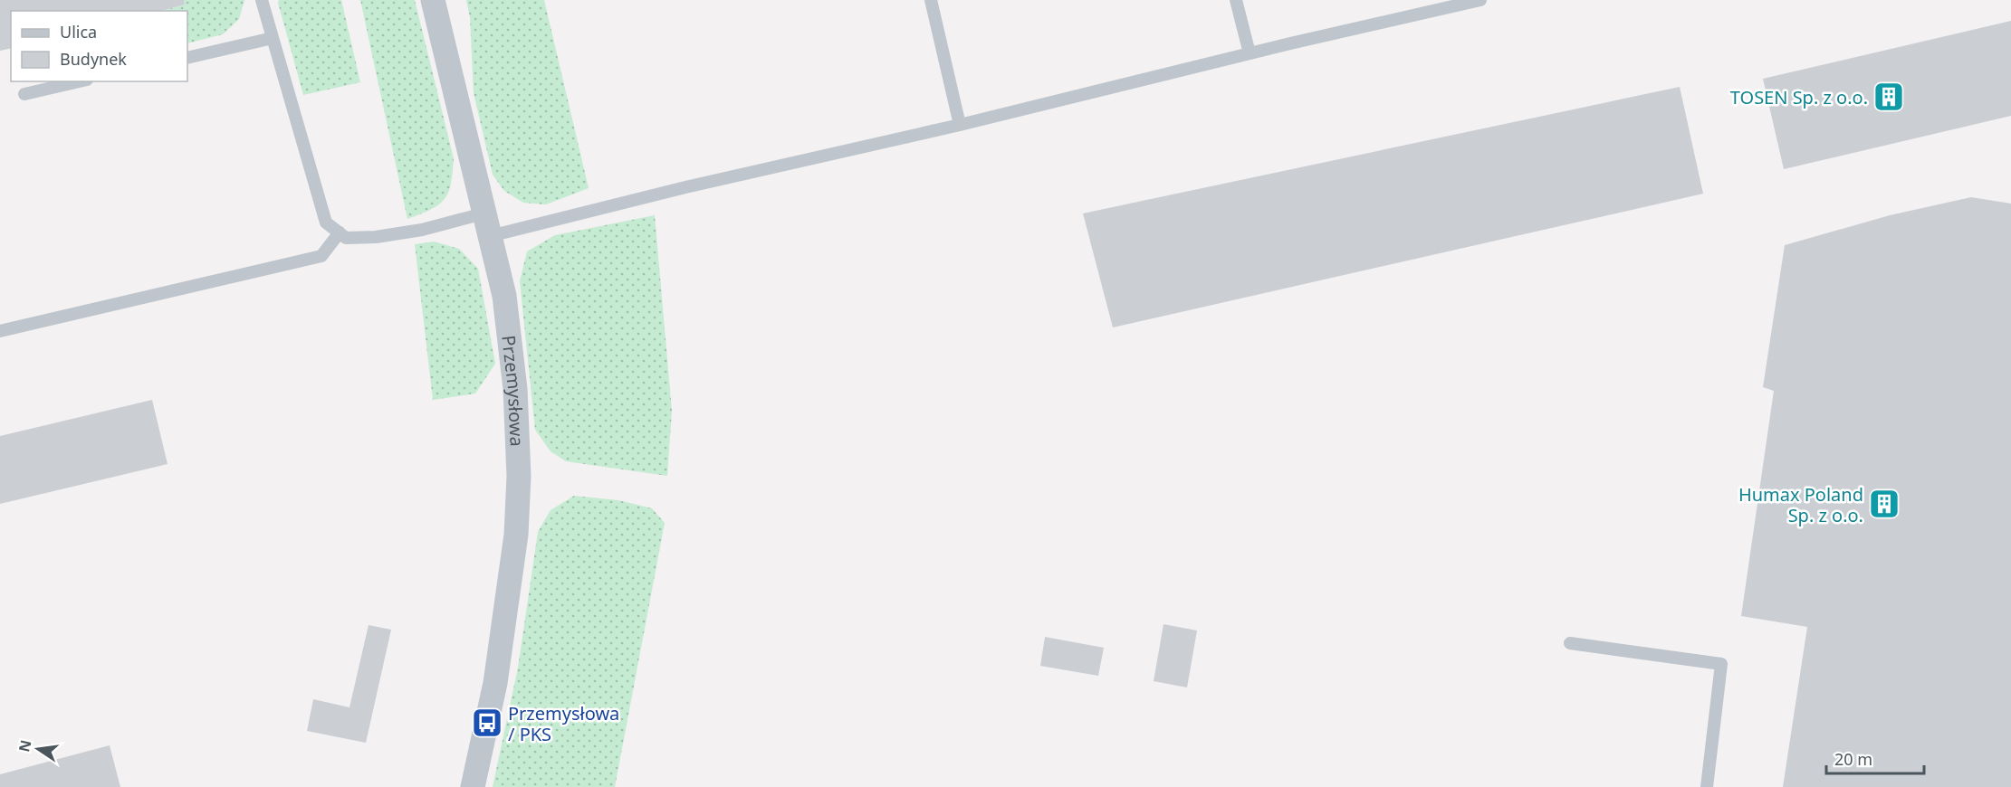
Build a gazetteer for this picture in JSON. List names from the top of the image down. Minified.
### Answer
{"streets":{"street":["Przemysłowa"]},"places":{"building":["TOSEN Sp. z o.o.","Humax Poland Sp. z o.o."],"bus stop":["Przemysłowa / PKS"]},"legend":["Ulica","Budynek"],"scale_bar":"20 m","north":"left"}
